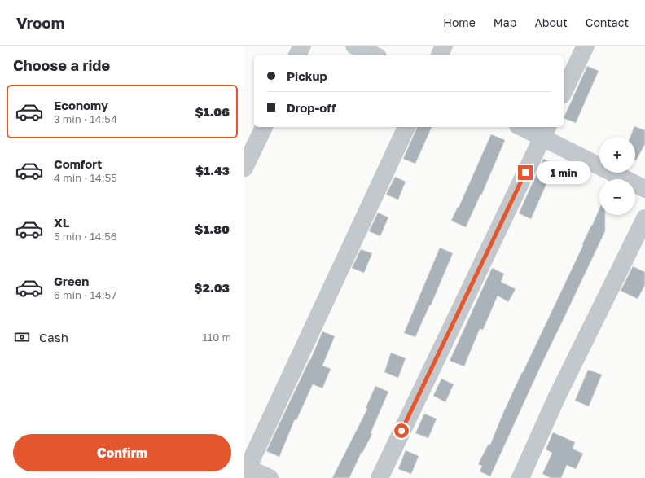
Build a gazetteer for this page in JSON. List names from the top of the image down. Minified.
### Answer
{"page":{"header":"Vroom","nav":["Home","Map","About","Contact"],"heading":"Choose a ride","banner":["Pickup","Drop-off"],"list":[{"name":"Economy","note":"3 min · 14:54","value":"$1.06"},{"name":"Comfort","note":"4 min · 14:55","value":"$1.43"},{"name":"XL","note":"5 min · 14:56","value":"$1.80"},{"name":"Green","note":"6 min · 14:57","value":"$2.03"}],"map_buttons":["+","−"],"bubble":"1 min","pay":["Cash","110 m"],"buttons":"Confirm"}}
